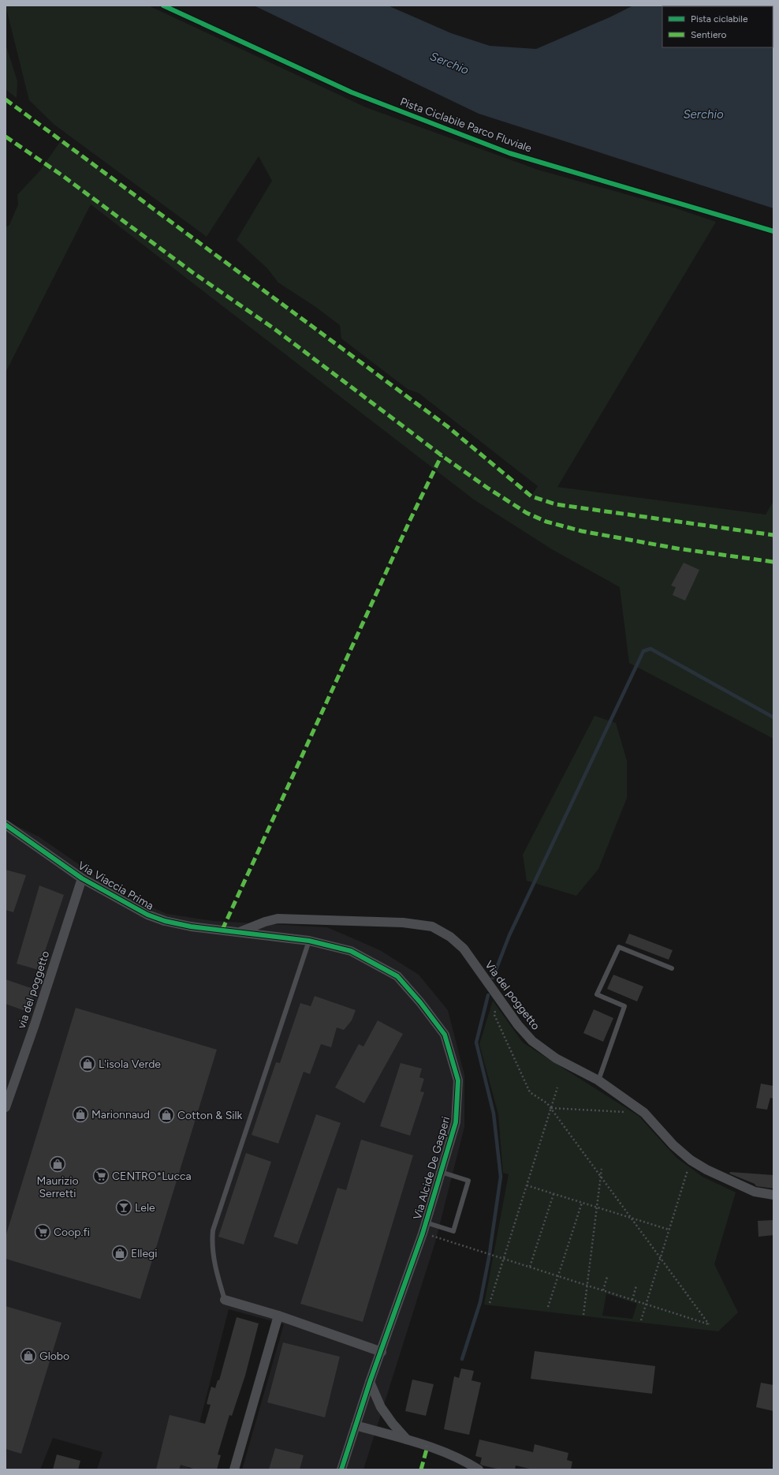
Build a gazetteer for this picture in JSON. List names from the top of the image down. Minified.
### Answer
{"streets":{"street":["Via Viaccia Prima","via del poggetto","Via del poggetto","Via Alcide De Gasperi"],"cycle path":["Pista Ciclabile Parco Fluviale"]},"crossings":[["Via Viaccia Prima","via del poggetto"],["Via Viaccia Prima","Via del poggetto"],["Via Viaccia Prima","Via Alcide De Gasperi"]],"water":["Serchio"],"places":{"shop":["L'isola Verde","Marionnaud","Cotton & Silk","Maurizio Serretti","Ellegi","Globo"],"supermarket":["CENTRO*Lucca","Coop.fi"],"bar":["Lele"]},"legend":["Pista ciclabile","Sentiero"]}
